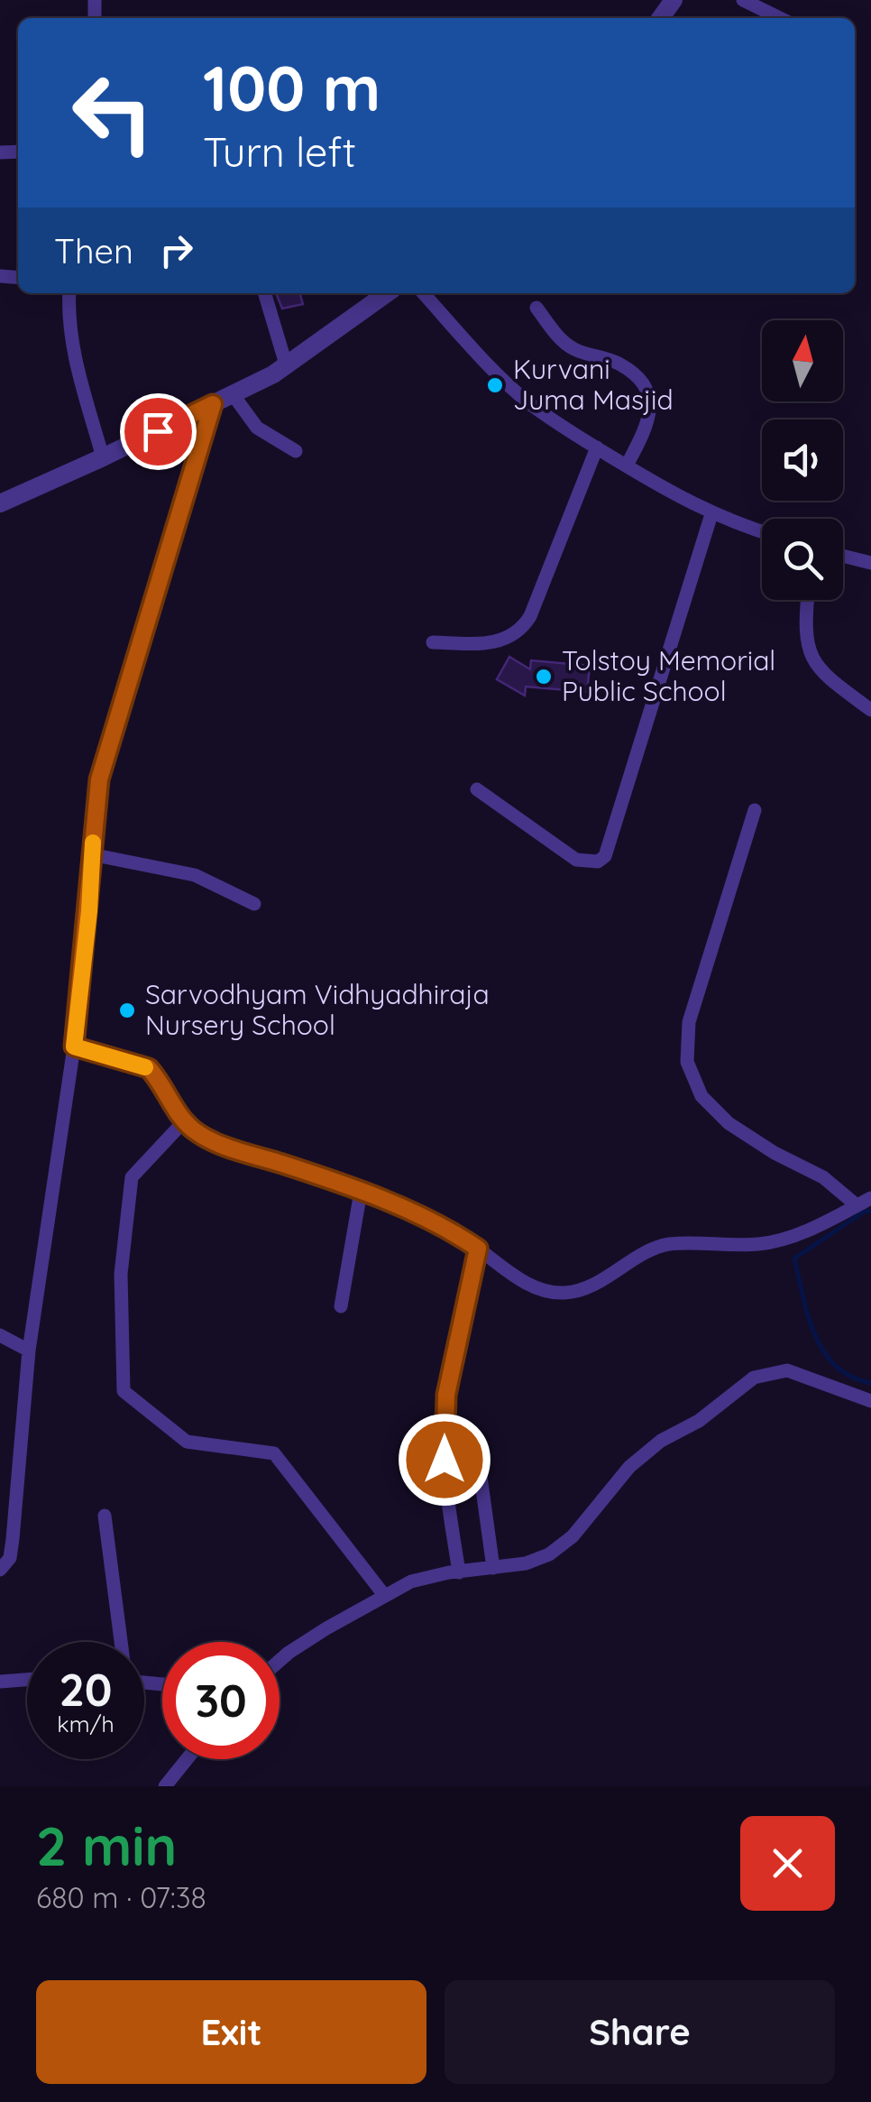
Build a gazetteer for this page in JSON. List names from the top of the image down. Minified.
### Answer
{"places":["Kurvani Juma Masjid","Tolstoy Memorial Public School","Sarvodhyam Vidhyadhiraja Nursery School"],"north":"top","page":{"turn":["100 m","Turn left"],"then":"Then","speed":"20 km/h","limit":"30","heading":["2 min","680 m · 07:38"],"buttons":["Exit","Share"]}}
